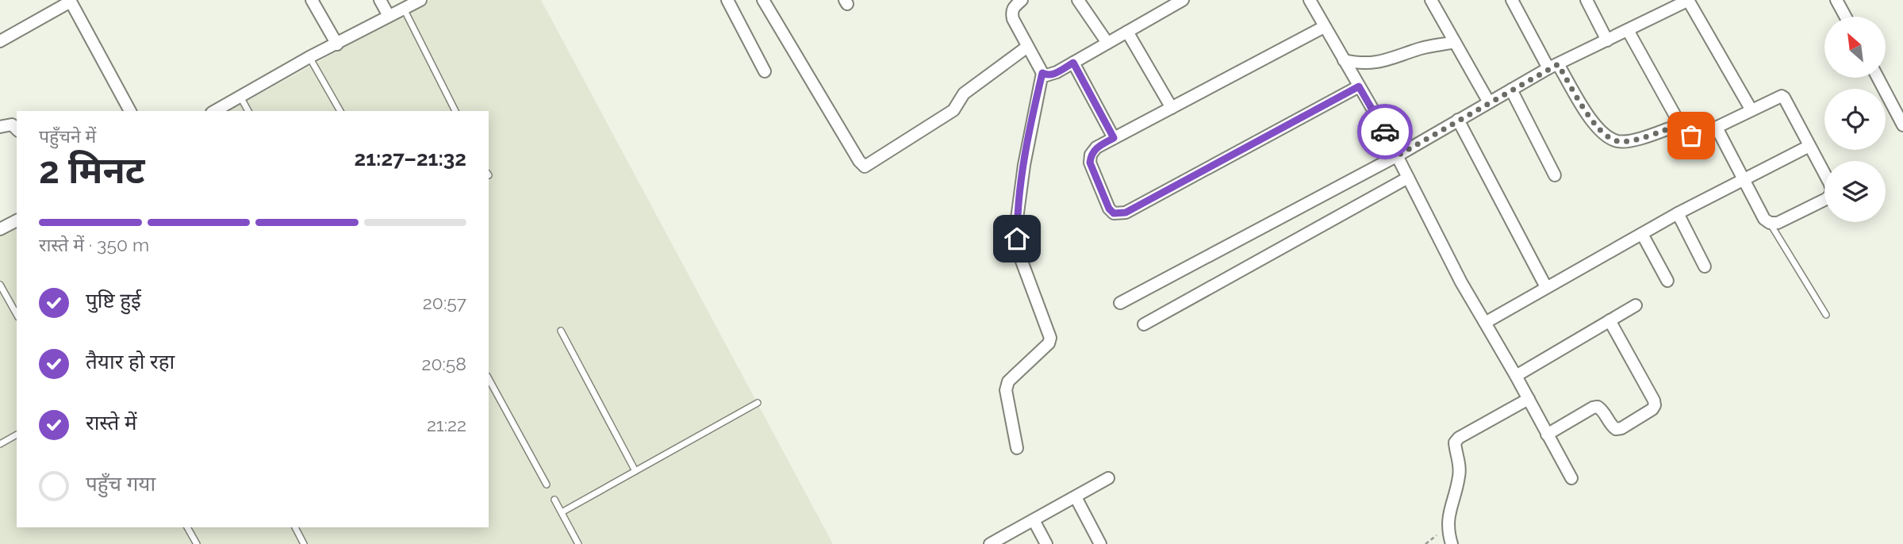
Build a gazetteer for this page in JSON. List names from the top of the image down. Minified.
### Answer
{"north":"top left","page":{"heading":["2 मिनट","पहुँचने में","21:27–21:32"],"bar":"रास्ते में · 350 m","list":[["पुष्टि हुई","20:57"],["तैयार हो रहा","20:58"],["रास्ते में","21:22"],"पहुँच गया"]}}
